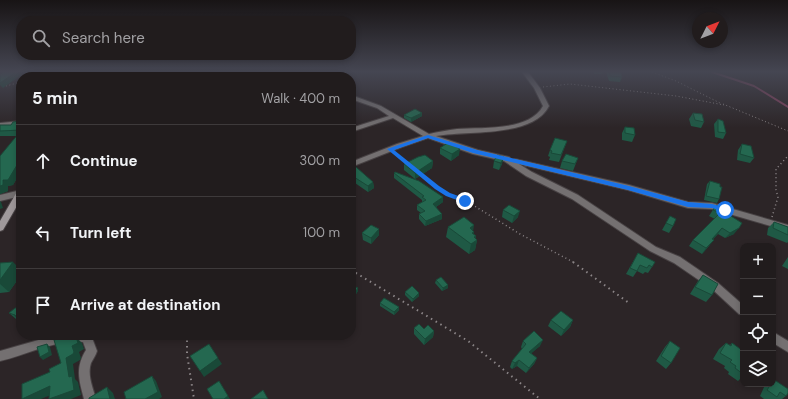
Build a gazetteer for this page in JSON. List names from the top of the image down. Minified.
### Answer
{"north":"top right","page":{"search":"Search here","heading":["5 min","Walk · 400 m"],"list":[["Continue","300 m"],["Turn left","100 m"],"Arrive at destination"],"map_buttons":["+","−"]}}
